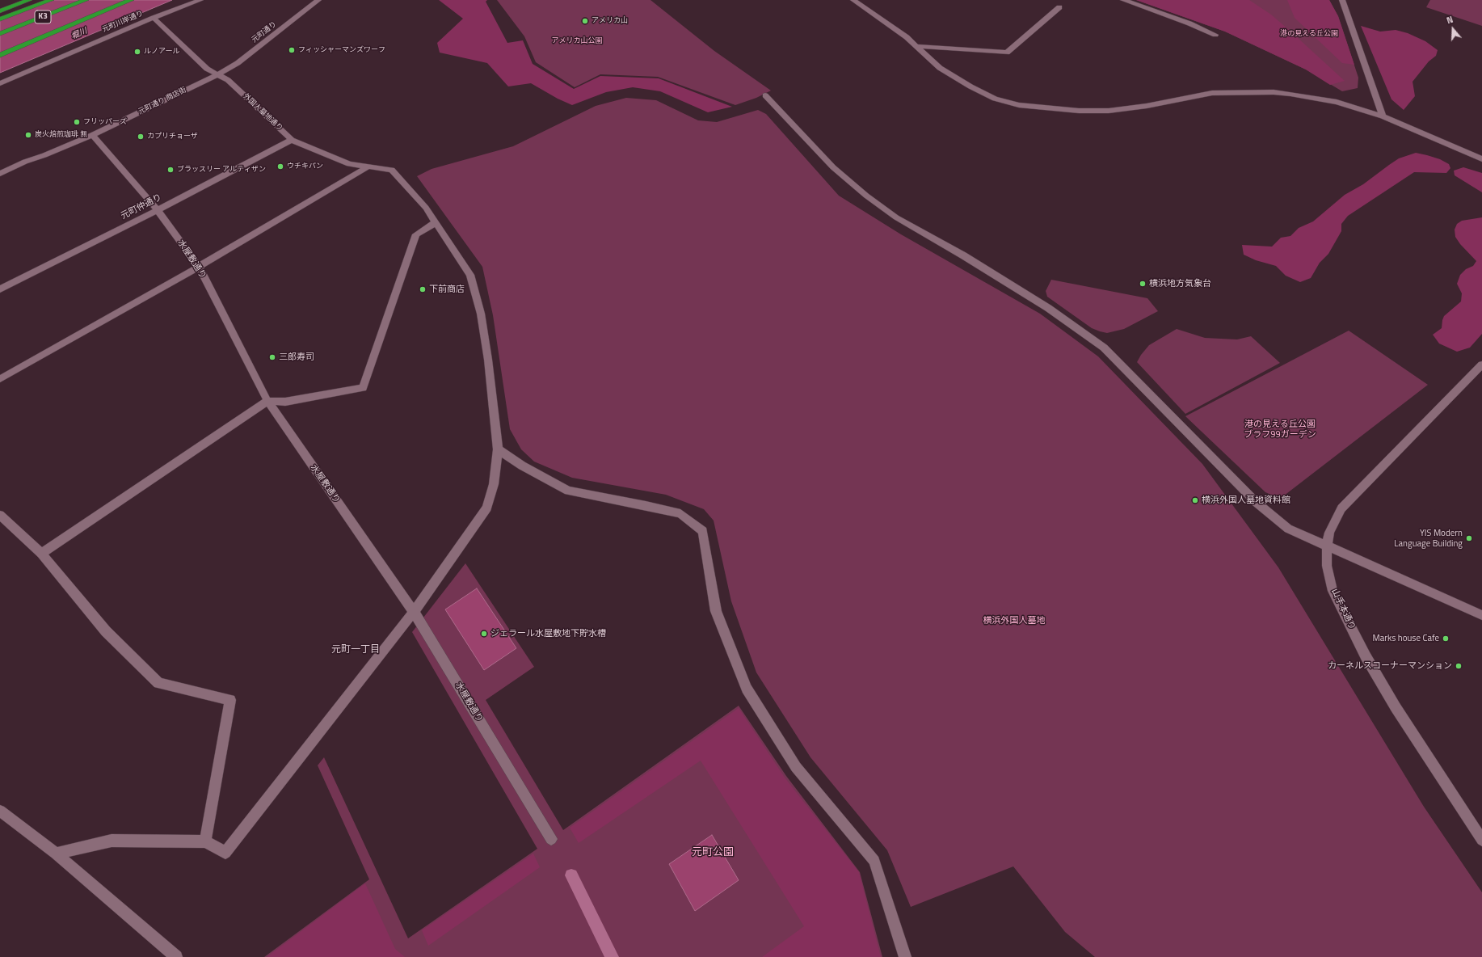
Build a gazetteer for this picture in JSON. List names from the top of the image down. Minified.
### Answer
{"streets":{"highway":["K3"],"street":["元町川岸通り","元町通り","元町通り 商店街","外国人墓地通り","元町仲通り","水屋敷通り","山手本通り"]},"crossings":[["元町川岸通り","外国人墓地通り"],["元町通り","元町通り 商店街"],["元町通り","外国人墓地通り"],["元町通り 商店街","外国人墓地通り"],["元町通り 商店街","水屋敷通り"],["外国人墓地通り","元町仲通り"],["元町仲通り","水屋敷通り"]],"districts":["元町一丁目"],"water":["堀川"],"parks":["港の見える丘公園","アメリカ山公園","港の見える丘公園 ブラフ99ガーデン","横浜外国人墓地","元町公園"],"places":["アメリカ山","フィッシャーマンズワーフ","ルノアール","フリッパーズ","炭火焙煎珈琲 無","カプリチョーザ","ウチキパン","ブラッスリー アルティザン","横浜地方気象台","下前商店","三郎寿司","横浜外国人墓地資料館","YIS Modern Language Building","ジェラール水屋敷地下貯水槽","Marks house Cafe","カーネルスコーナーマンション"],"north":"top"}
